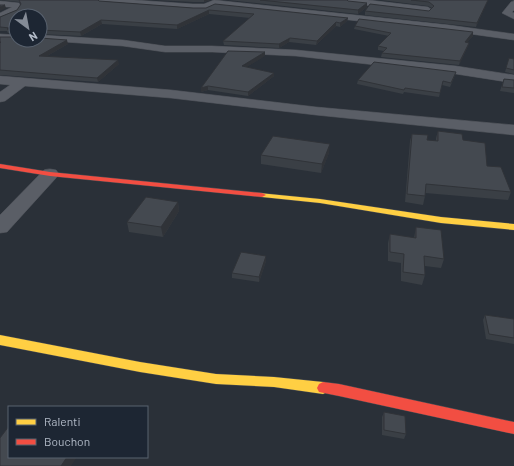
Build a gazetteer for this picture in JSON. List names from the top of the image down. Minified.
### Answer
{"legend":["Ralenti","Bouchon"],"north":"bottom right"}
